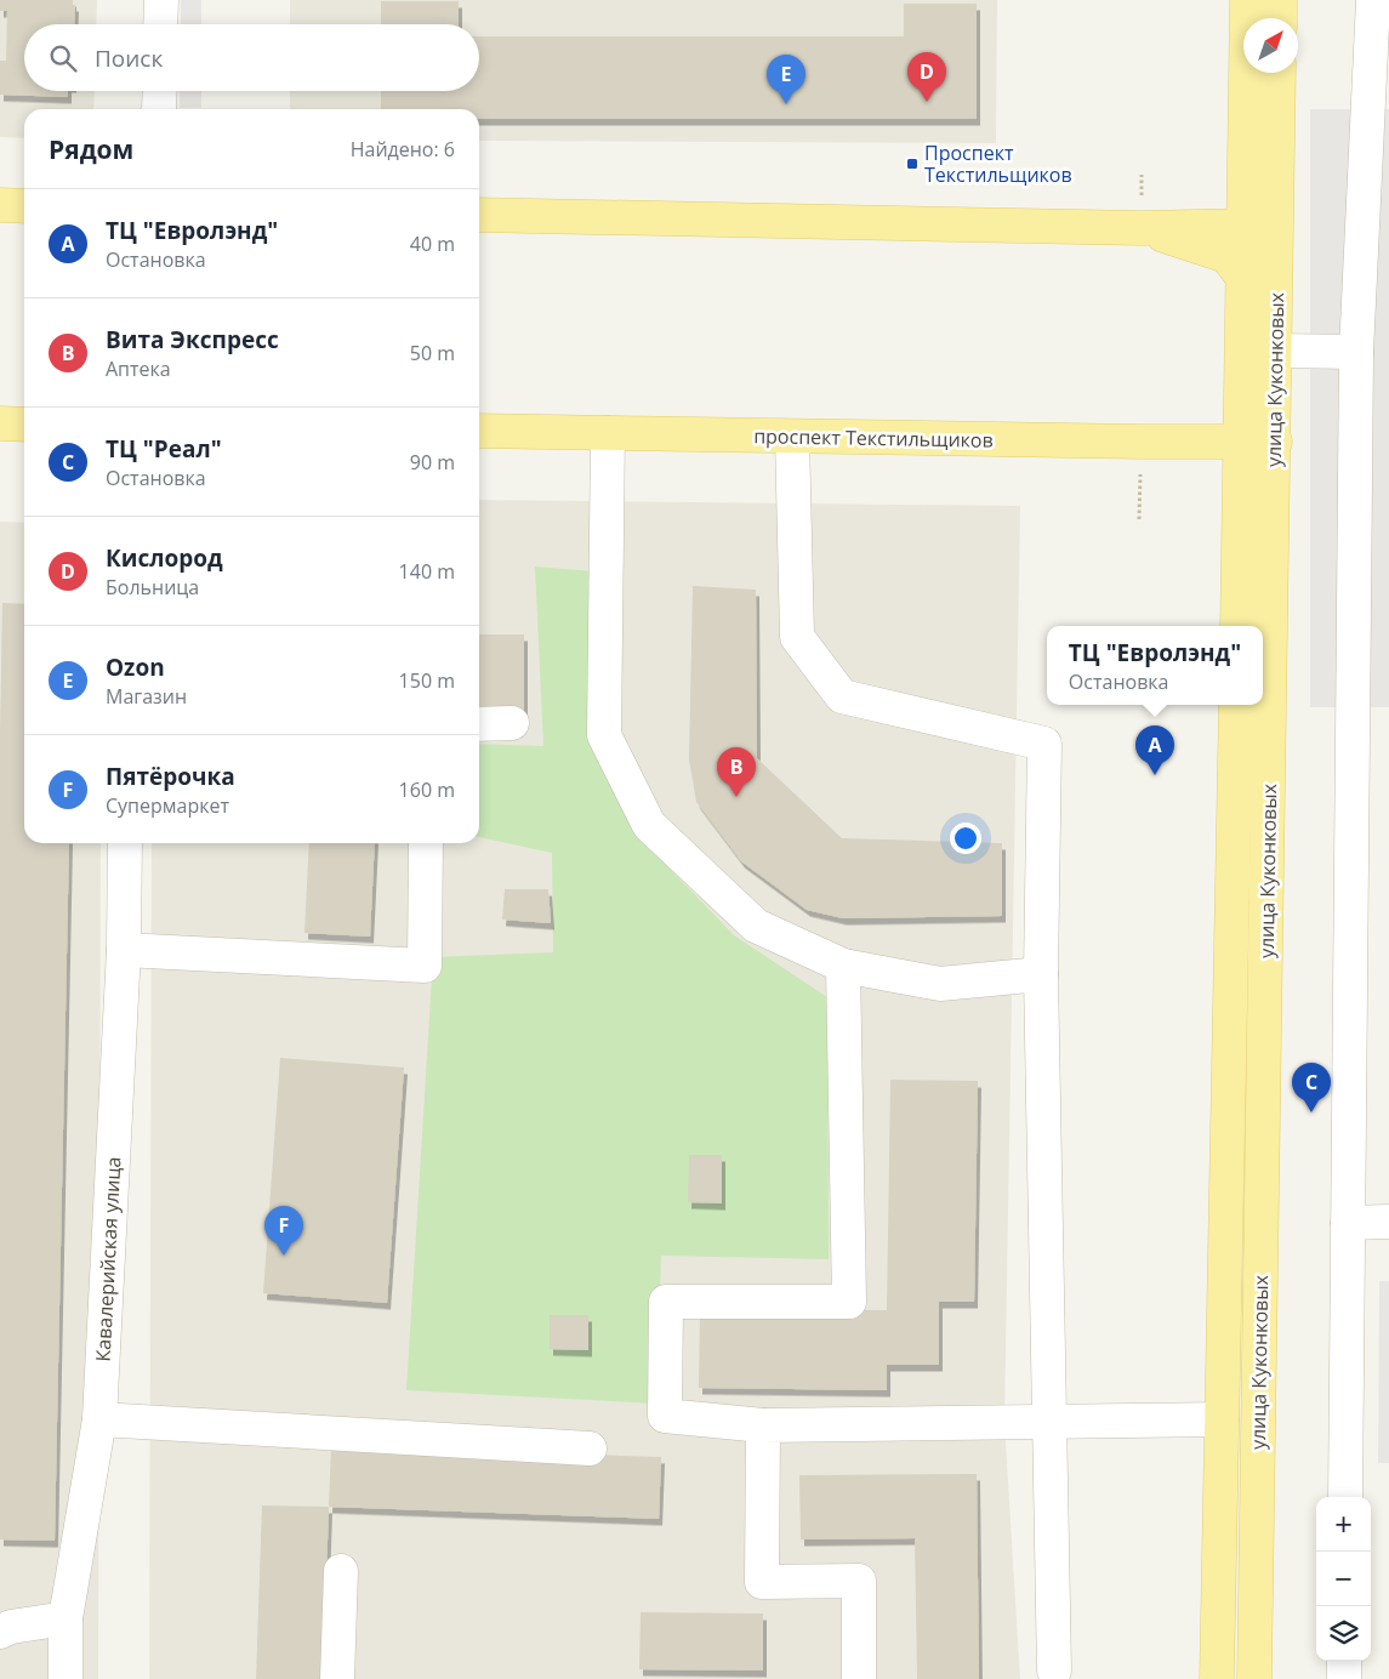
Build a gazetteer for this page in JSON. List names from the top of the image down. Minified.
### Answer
{"streets":{"main road":["улица Куконковых","проспект Текстильщиков"],"street":["Кавалерийская улица"]},"crossings":[["улица Куконковых","проспект Текстильщиков"]],"places":{"transit":["Проспект Текстильщиков"]},"north":"top right","page":{"search":"Поиск","pins":["D","E","A","B","C","F"],"heading":["Рядом","Найдено: 6"],"list":[{"mark":"A","name":"ТЦ \"Евролэнд\"","note":"Остановка","value":"40 m"},{"mark":"B","name":"Вита Экспресс","note":"Аптека","value":"50 m"},{"mark":"C","name":"ТЦ \"Реал\"","note":"Остановка","value":"90 m"},{"mark":"D","name":"Кислород","note":"Больница","value":"140 m"},{"mark":"E","name":"Ozon","note":"Магазин","value":"150 m"},{"mark":"F","name":"Пятёрочка","note":"Супермаркет","value":"160 m"}],"popup":["ТЦ \"Евролэнд\"","Остановка"],"map_buttons":["+","−"]}}
